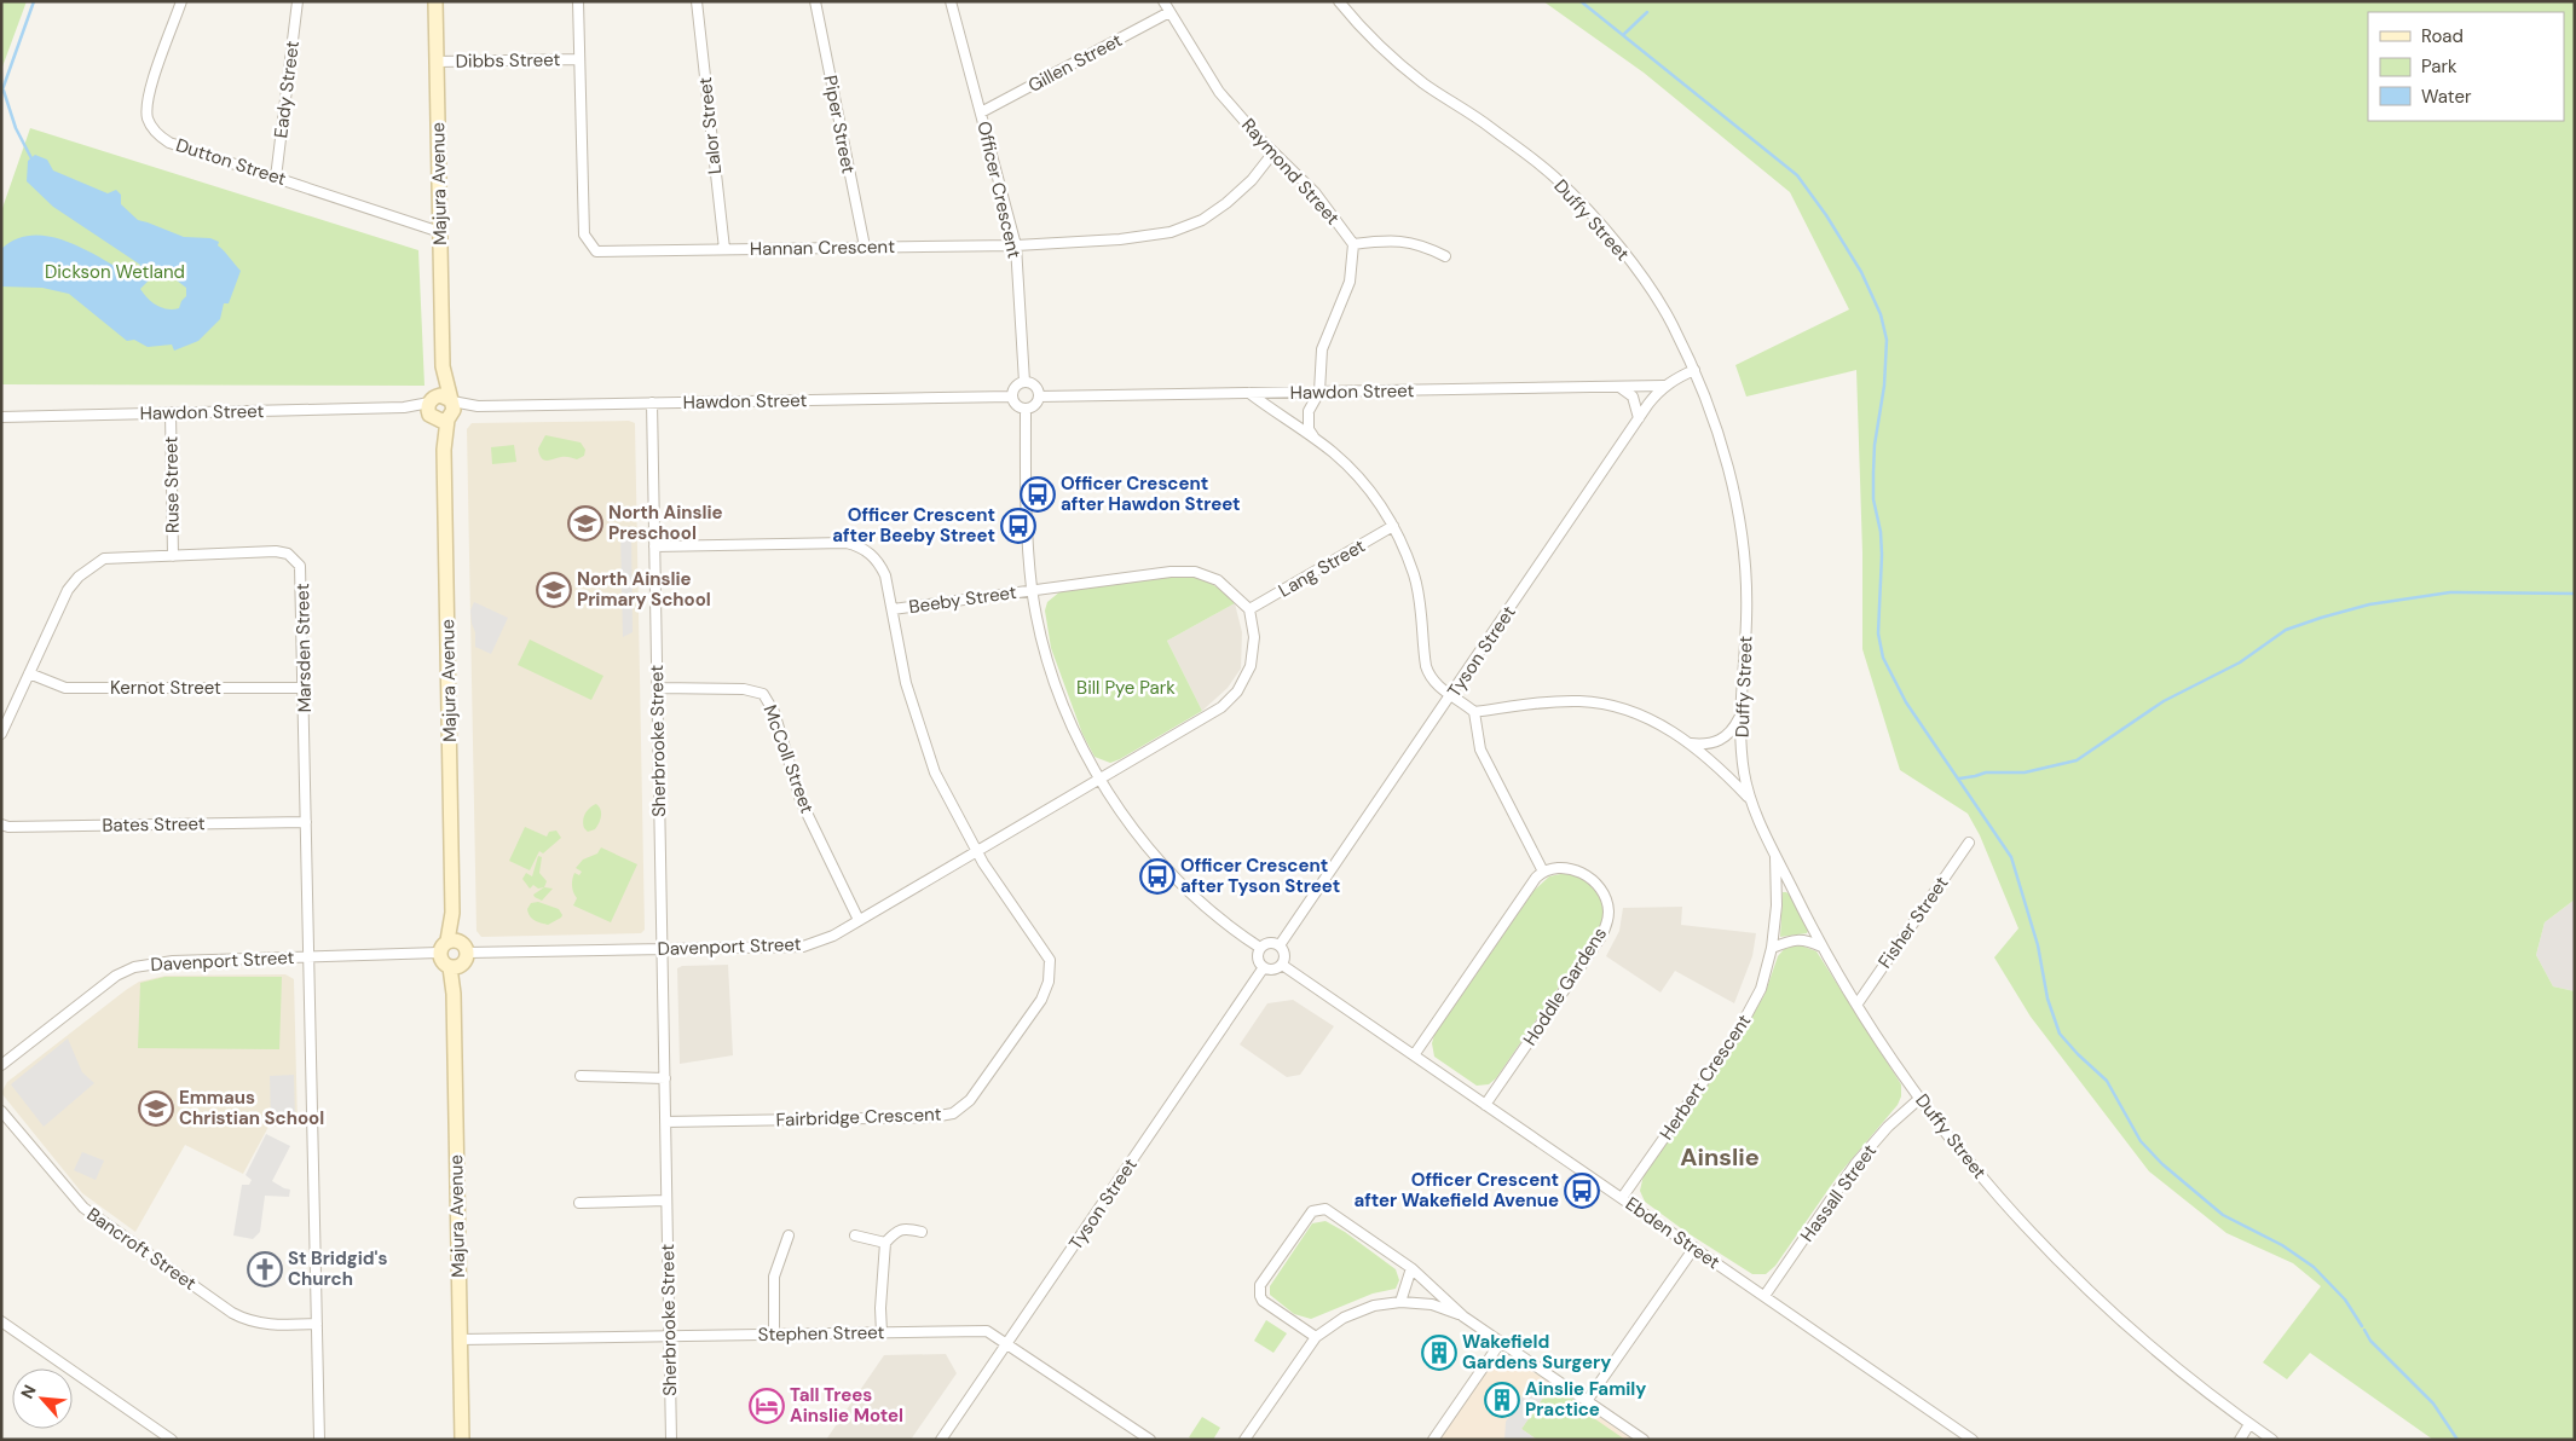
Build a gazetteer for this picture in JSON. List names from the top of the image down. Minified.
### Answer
{"streets":{"main road":["Majura Avenue"],"street":["Dibbs Street","Gillen Street","Eady Street","Piper Street","Lalor Street","Dutton Street","Raymond Street","Officer Crescent","Duffy Street","Hannan Crescent","Hawdon Street","Ruse Street","Lang Street","Beeby Street","Marsden Street","Tyson Street","Kernot Street","Sherbrooke Street","McColl Street","Bates Street","Fisher Street","Davenport Street","Hoddle Gardens","Herbert Crescent","Fairbridge Crescent","Hassall Street","Ebden Street","Bancroft Street","Stephen Street"]},"crossings":[["Dibbs Street","Majura Avenue"],["Dibbs Street","Hannan Crescent"],["Gillen Street","Raymond Street"],["Gillen Street","Officer Crescent"],["Eady Street","Dutton Street"],["Piper Street","Hannan Crescent"],["Lalor Street","Hannan Crescent"],["Dutton Street","Majura Avenue"],["Raymond Street","Hannan Crescent"],["Majura Avenue","Hawdon Street"],["Majura Avenue","Davenport Street"],["Majura Avenue","Stephen Street"],["Officer Crescent","Hannan Crescent"],["Officer Crescent","Hawdon Street"],["Duffy Street","Tyson Street"],["Duffy Street","Fisher Street"],["Duffy Street","Herbert Crescent"],["Duffy Street","Hassall Street"],["Hawdon Street","Ruse Street"],["Hawdon Street","Tyson Street"],["Hawdon Street","Sherbrooke Street"],["Ruse Street","Marsden Street"],["Lang Street","Beeby Street"],["Lang Street","Davenport Street"],["Beeby Street","Davenport Street"],["Beeby Street","Fairbridge Crescent"],["Marsden Street","Kernot Street"],["Marsden Street","Bates Street"],["Marsden Street","Davenport Street"],["Marsden Street","Bancroft Street"],["Tyson Street","Ebden Street"],["Tyson Street","Stephen Street"],["Sherbrooke Street","McColl Street"],["Sherbrooke Street","Davenport Street"],["Sherbrooke Street","Fairbridge Crescent"],["Sherbrooke Street","Stephen Street"],["McColl Street","Davenport Street"],["Davenport Street","Fairbridge Crescent"],["Hoddle Gardens","Ebden Street"],["Herbert Crescent","Ebden Street"],["Hassall Street","Ebden Street"]],"districts":["Ainslie"],"parks":["Dickson Wetland","Bill Pye Park"],"places":{"bus stop":["Officer Crescent after Hawdon Street","Officer Crescent after Beeby Street","Officer Crescent after Tyson Street","Officer Crescent after Wakefield Avenue"],"school or university":["North Ainslie Preschool","North Ainslie Primary School","Emmaus Christian School"],"church":["St Bridgid's Church"],"building":["Wakefield Gardens Surgery","Ainslie Family Practice"],"hotel":["Tall Trees Ainslie Motel"]},"legend":["Road","Park","Water"],"north":"top left"}
